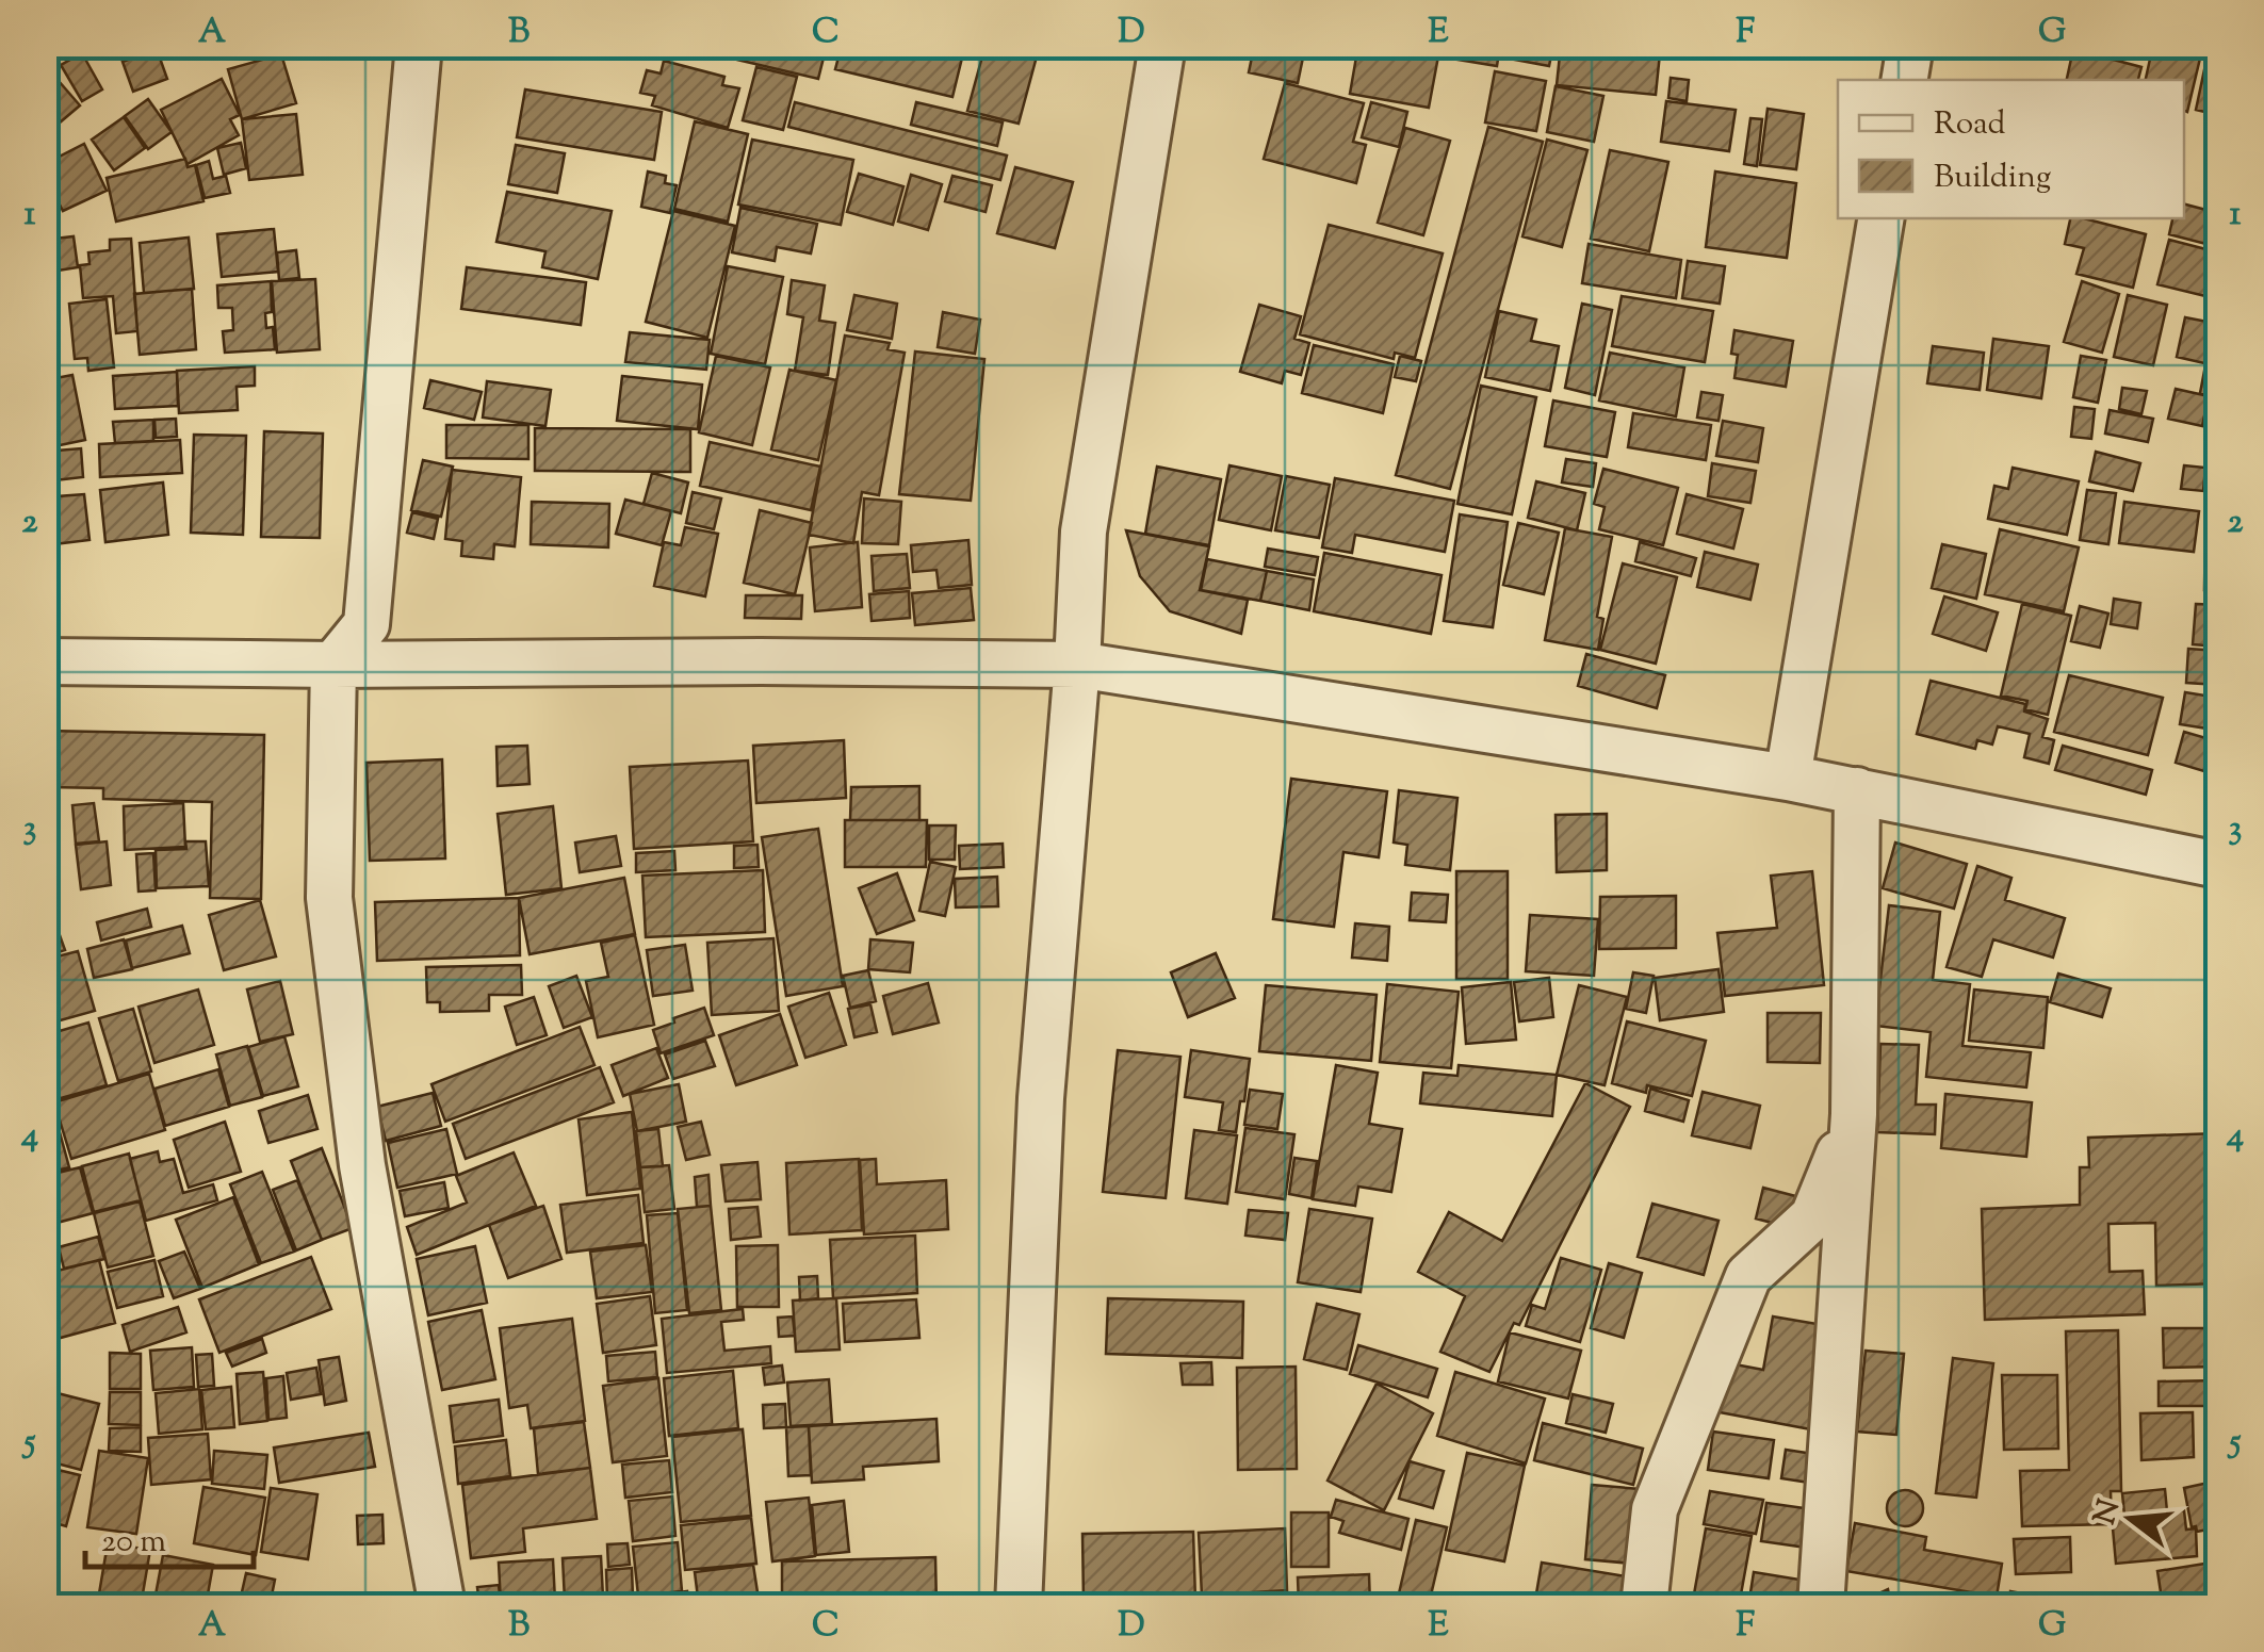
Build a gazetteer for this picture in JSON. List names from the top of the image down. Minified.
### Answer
{"legend":["Road","Building"],"scale_bar":"20 m","north":"left","grid":{"columns":["A","B","C","D","E","F","G"],"rows":["1","2","3","4","5"]}}
